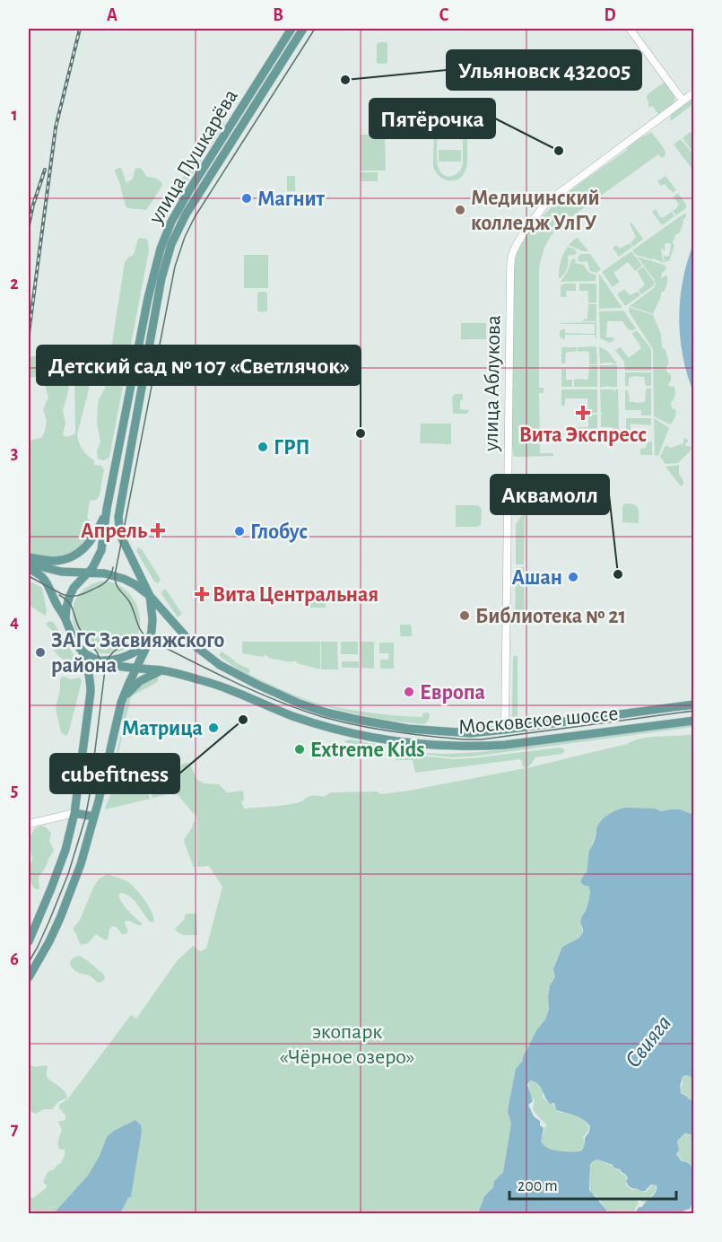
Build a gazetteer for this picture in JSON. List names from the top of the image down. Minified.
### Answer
{"streets":{"main road":["улица Пушкарёва","улица Аблукова","Московское шоссе"]},"crossings":[["улица Пушкарёва","Московское шоссе"],["улица Аблукова","Московское шоссе"]],"water":["Свияга"],"parks":["экопарк «Чёрное озеро»"],"places":{"other":["Ульяновск 432005","Пятёрочка","Магнит","Медицинский колледж УлГУ","Детский сад № 107 «Светлячок»","ГРП","Глобус","Аквамолл","Ашан","Библиотека № 21","ЗАГС Засвияжского района","Европа","cubefitness","Матрица","Extreme Kids"],"health":["Вита Экспресс","Апрель","Вита Центральная"]},"scale_bar":"200 m","grid":{"columns":["A","B","C","D"],"rows":["1","2","3","4","5","6","7"]}}
